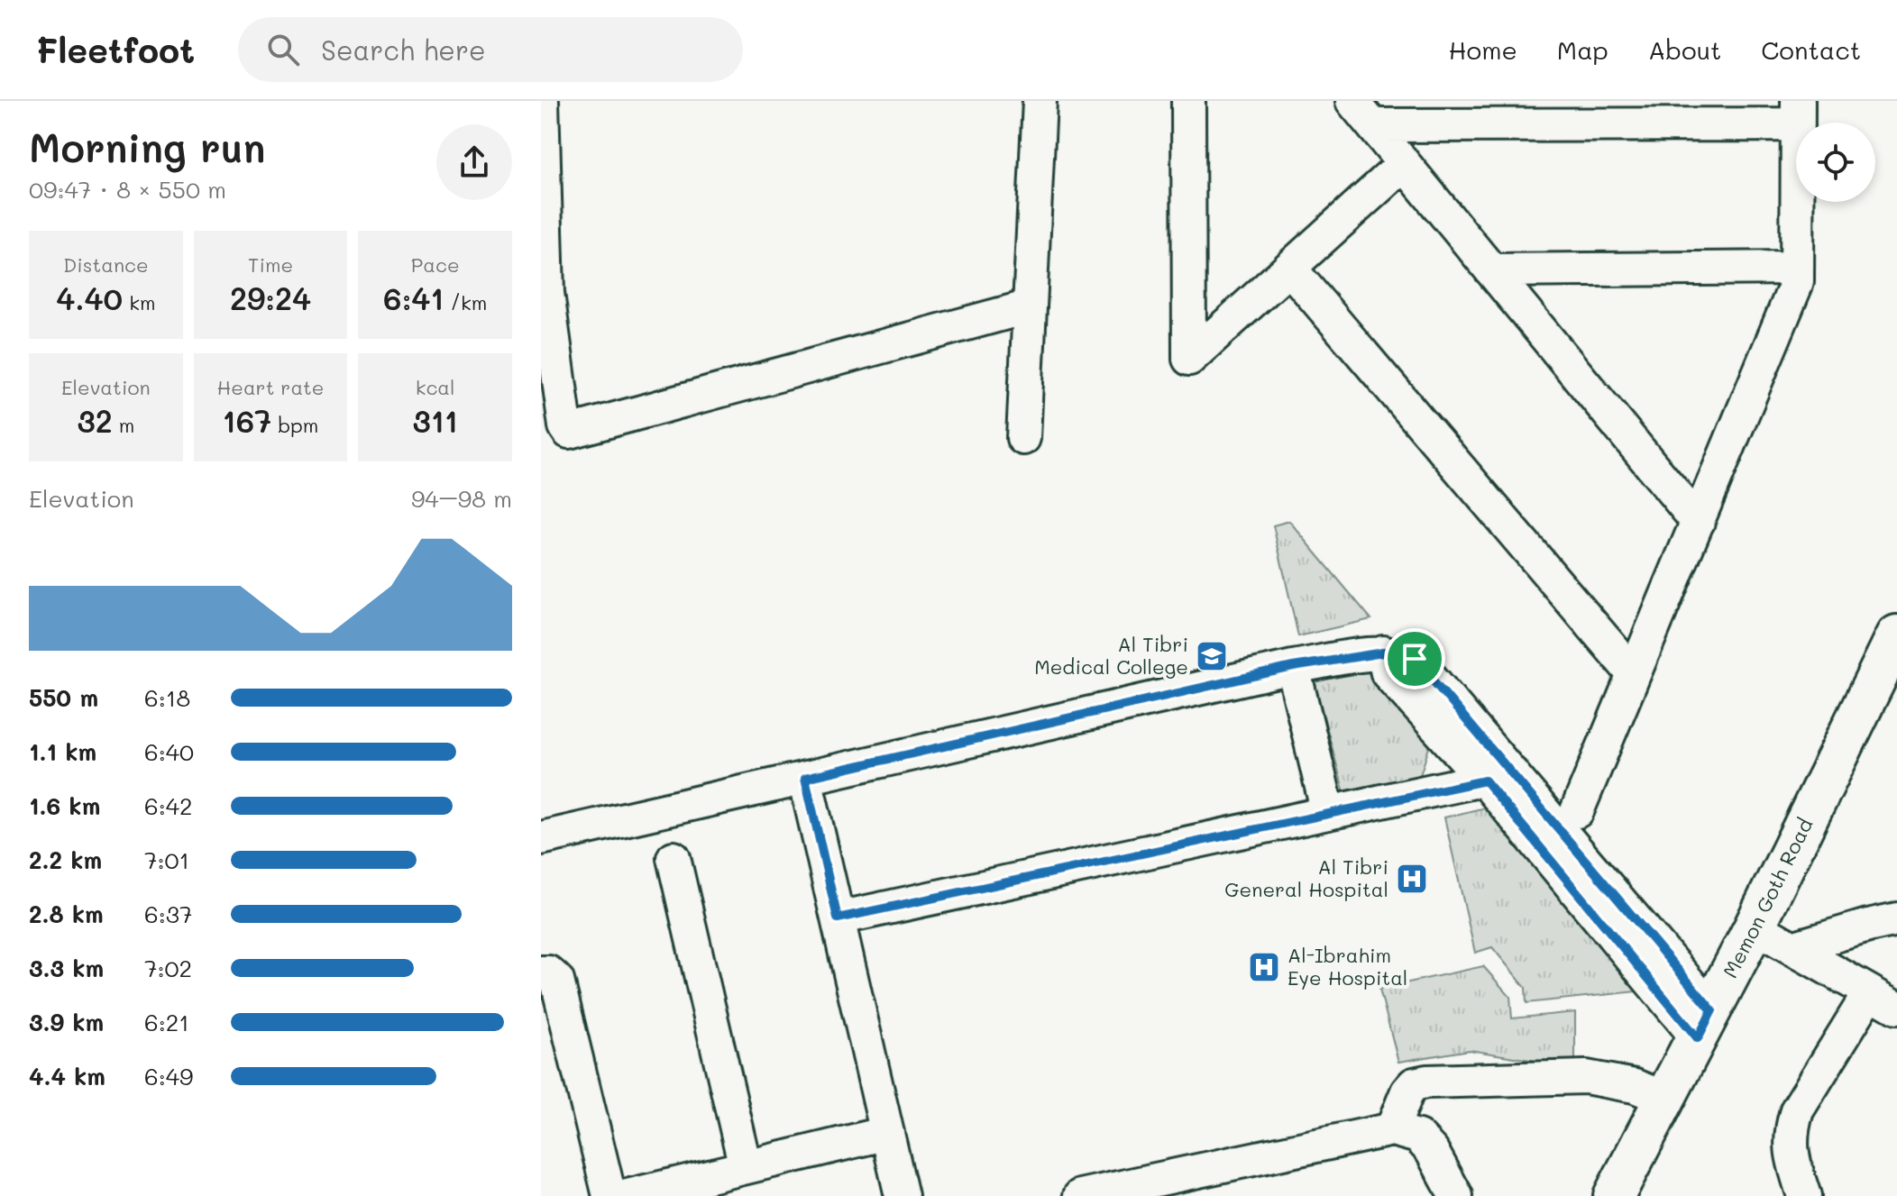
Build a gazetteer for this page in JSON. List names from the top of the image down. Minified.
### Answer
{"streets":{"main road":["Memon Goth Road"]},"places":{"school or university":["Al Tibri Medical College"],"hospital":["Al Tibri General Hospital","Al-Ibrahim Eye Hospital"]},"page":{"header":"Fleetfoot","search":"Search here","nav":["Home","Map","About","Contact"],"heading":["Morning run","09:47 · 8 × 550 m"],"stats":[["Distance","4.40 km"],["Time","29:24"],["Pace","6:41 /km"],["Elevation","32 m"],["Heart rate","167 bpm"],["kcal","311"]],"chart":["Elevation","94–98 m"],"list":[{"name":"550 m","note":"6:18"},{"name":"1.1 km","note":"6:40"},{"name":"1.6 km","note":"6:42"},{"name":"2.2 km","note":"7:01"},{"name":"2.8 km","note":"6:37"},{"name":"3.3 km","note":"7:02"},{"name":"3.9 km","note":"6:21"},{"name":"4.4 km","note":"6:49"}]}}
